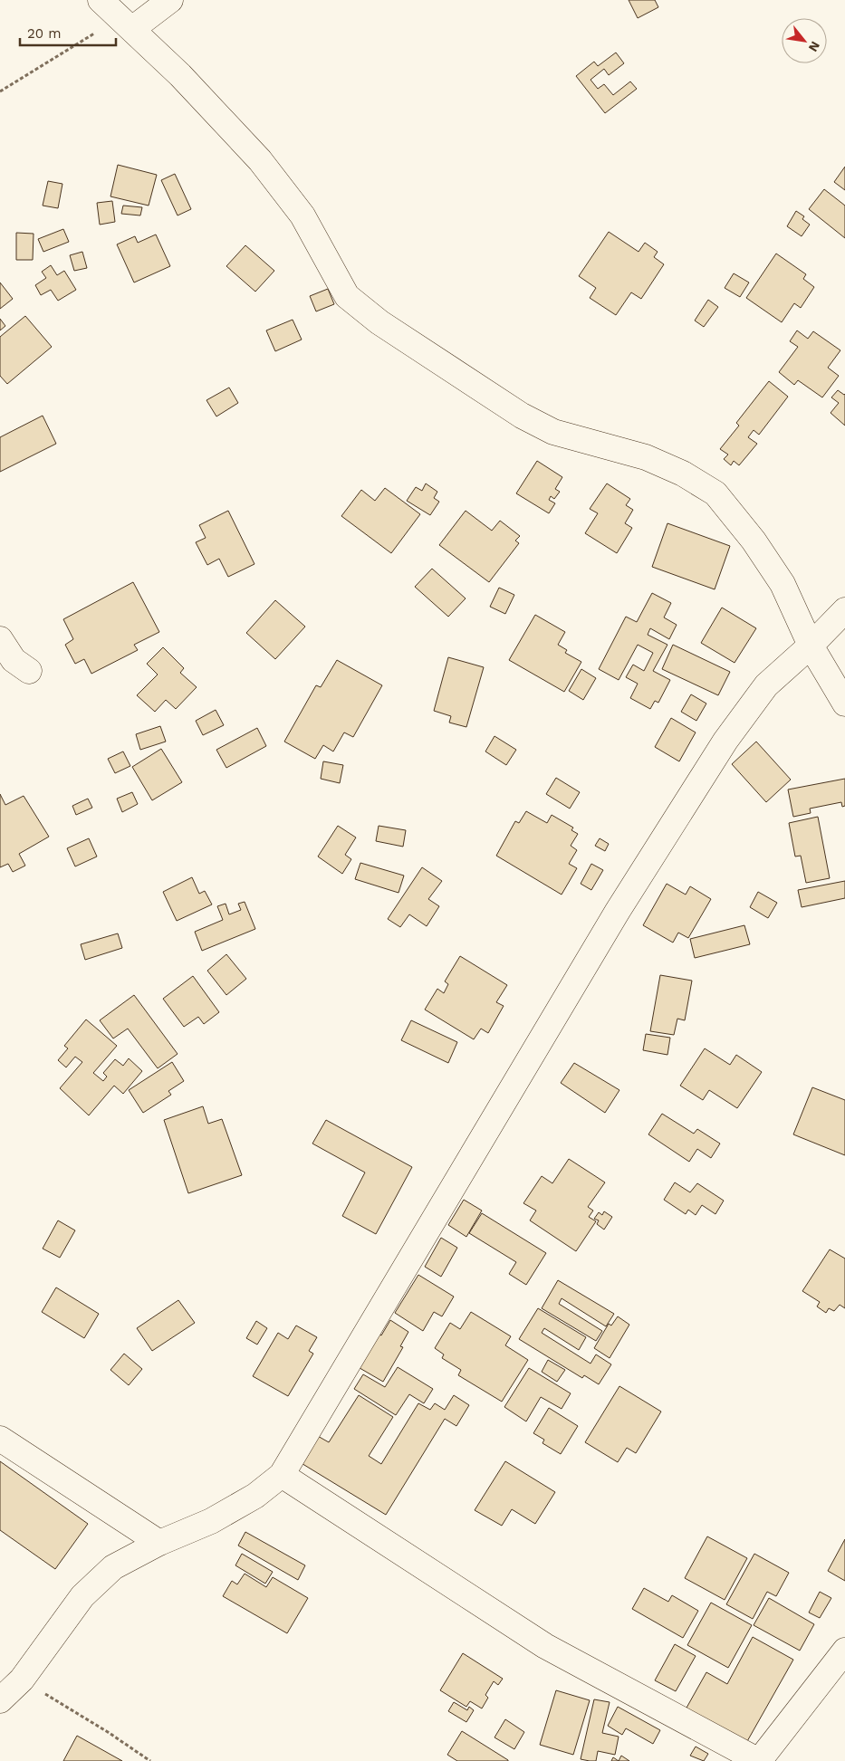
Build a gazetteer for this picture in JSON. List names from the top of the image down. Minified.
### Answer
{"scale_bar":"20 m","north":"bottom right"}
